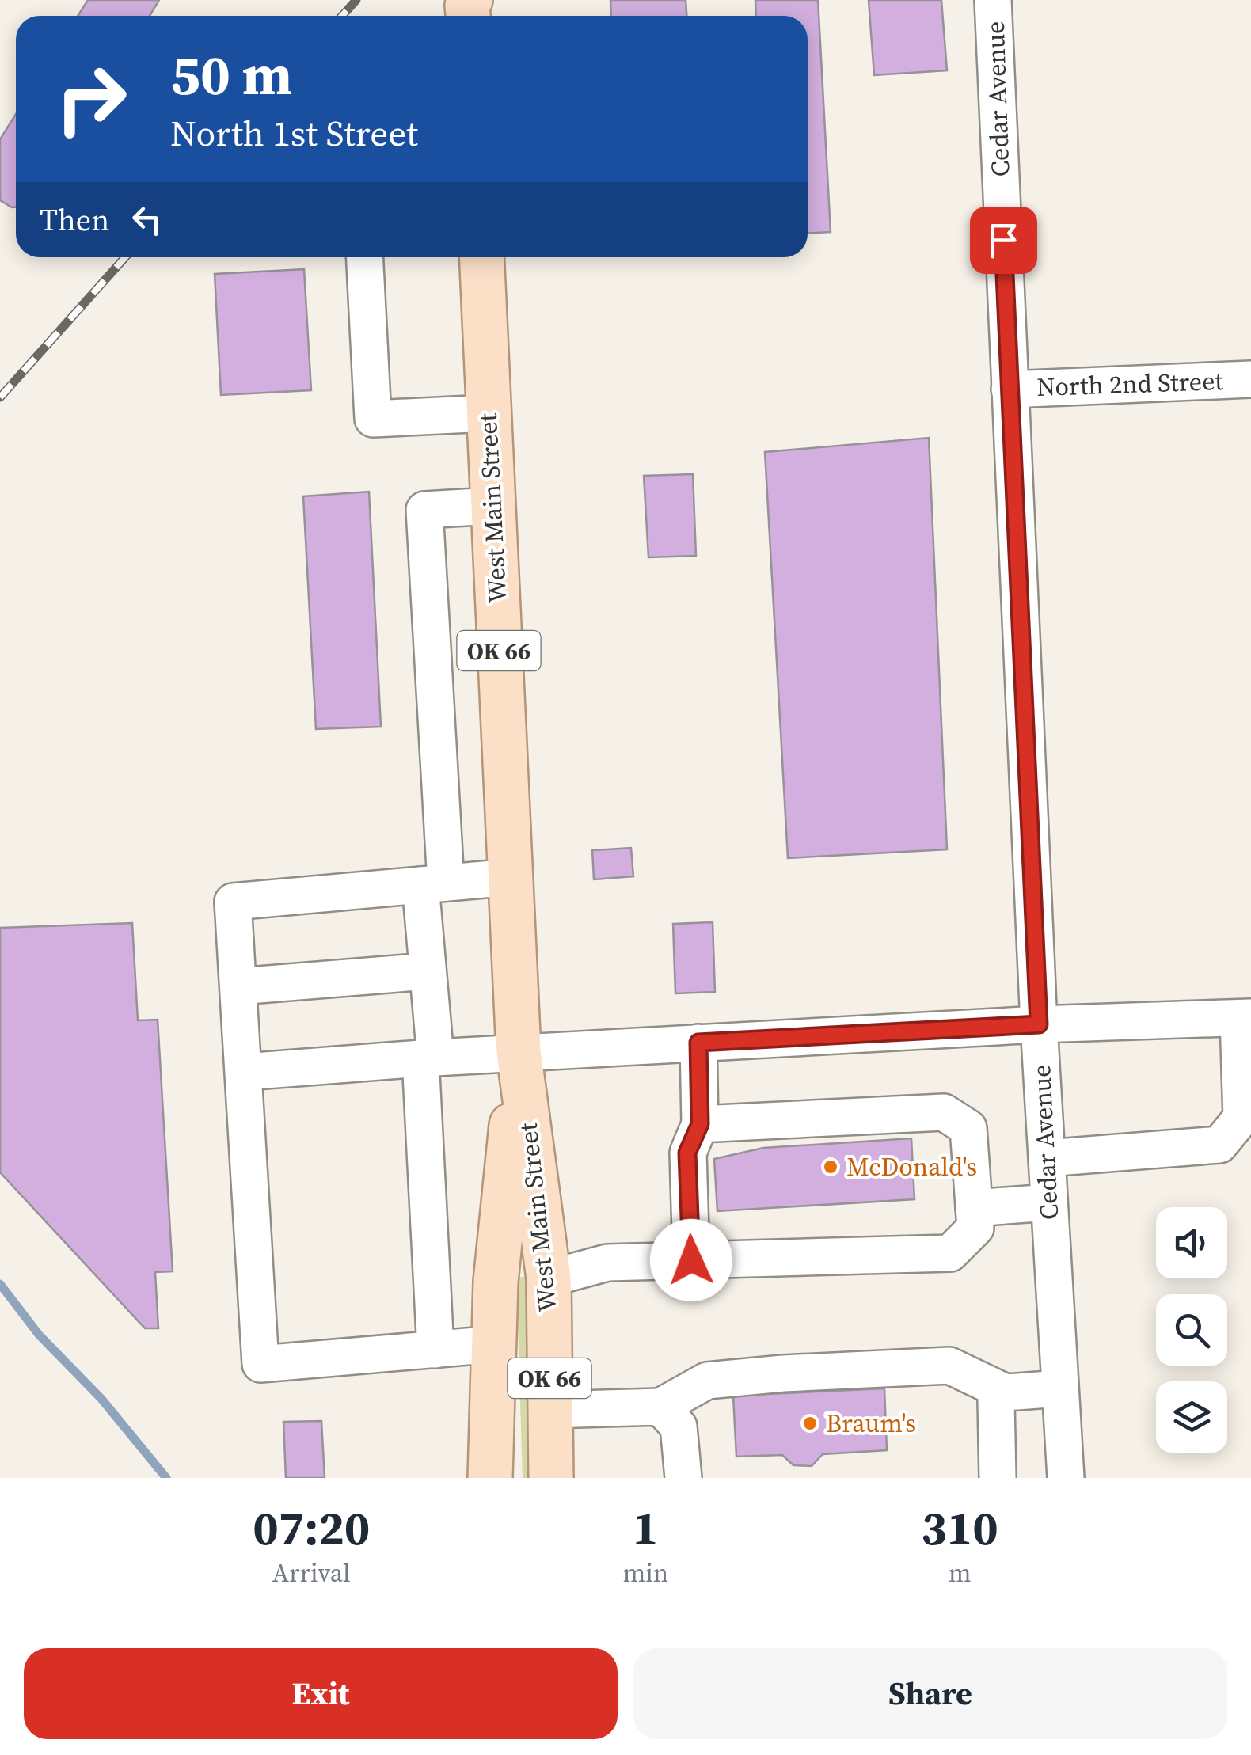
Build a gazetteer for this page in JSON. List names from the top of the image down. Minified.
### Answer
{"streets":{"main road":["West Main Street","OK 66"],"street":["Cedar Avenue","North 2nd Street"]},"crossings":[["Cedar Avenue","North 2nd Street"]],"places":["McDonald's","Braum's"],"page":{"turn":["50 m","North 1st Street"],"then":"Then","eta":["07:20","Arrival","1","min","310","m"],"buttons":["Exit","Share"]}}
